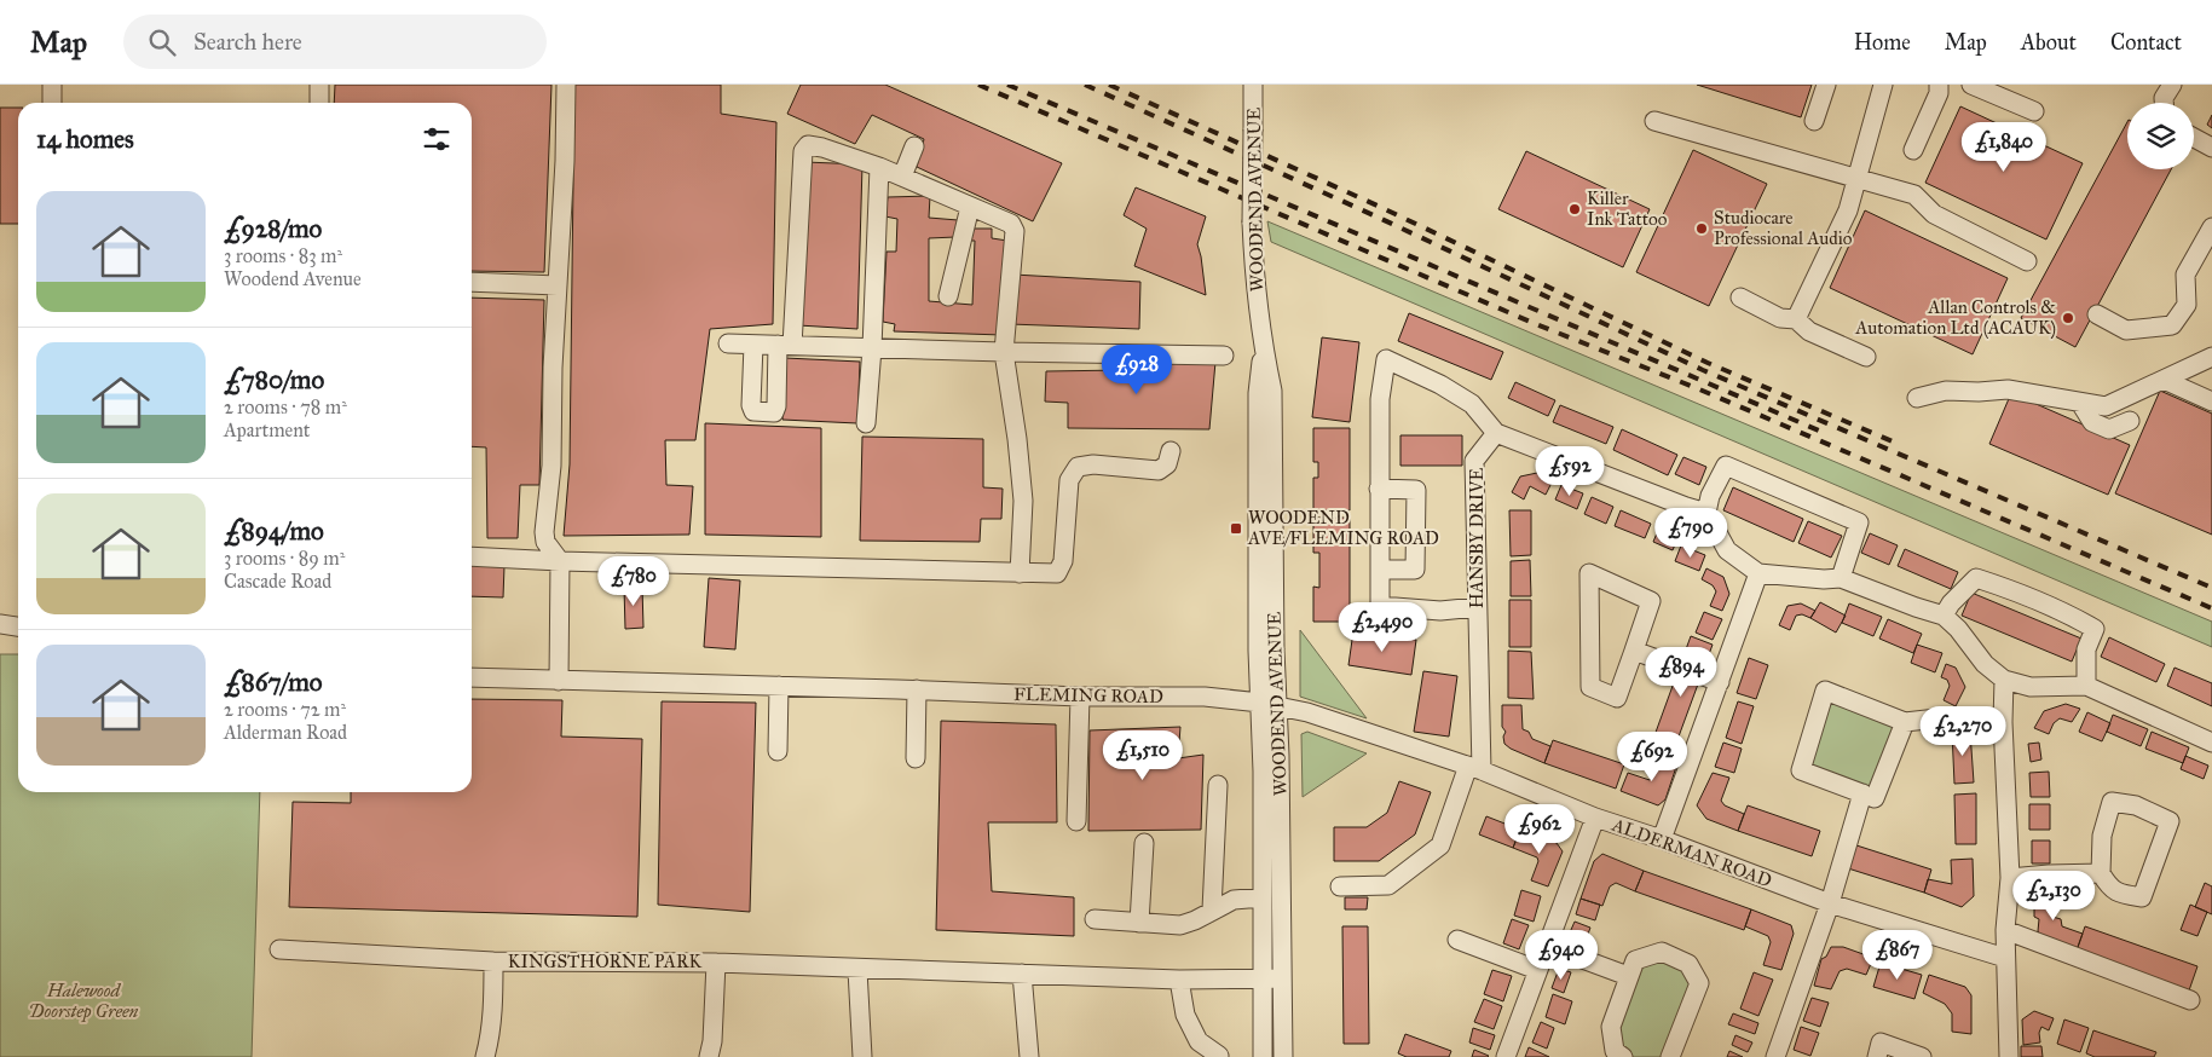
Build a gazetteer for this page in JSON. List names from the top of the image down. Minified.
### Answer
{"streets":{"street":["WOODEND AVENUE","HANSBY DRIVE","FLEMING ROAD","ALDERMAN ROAD","KINGSTHORNE PARK"]},"crossings":[["WOODEND AVENUE","FLEMING ROAD"],["WOODEND AVENUE","ALDERMAN ROAD"],["WOODEND AVENUE","KINGSTHORNE PARK"],["HANSBY DRIVE","ALDERMAN ROAD"],["FLEMING ROAD","ALDERMAN ROAD"]],"parks":["Halewood Doorstep Green"],"places":{"other":["Killer Ink Tattoo","Studiocare Professional Audio","Allan Controls & Automation Ltd (ACAUK)"],"transit":["WOODEND AVE/FLEMING ROAD"]},"page":{"header":"Map","search":"Search here","nav":["Home","Map","About","Contact"],"heading":"14 homes","price":["£1,840","£928","£592","£790","£780","£2,490","£894","£2,270","£1,510","£692","£962","£2,130","£940","£867"],"list":[{"name":"£928/mo","note":"3 rooms · 83 m² · Woodend Avenue"},{"name":"£780/mo","note":"2 rooms · 78 m² · Apartment"},{"name":"£894/mo","note":"3 rooms · 89 m² · Cascade Road"},{"name":"£867/mo","note":"2 rooms · 72 m² · Alderman Road"}]}}
